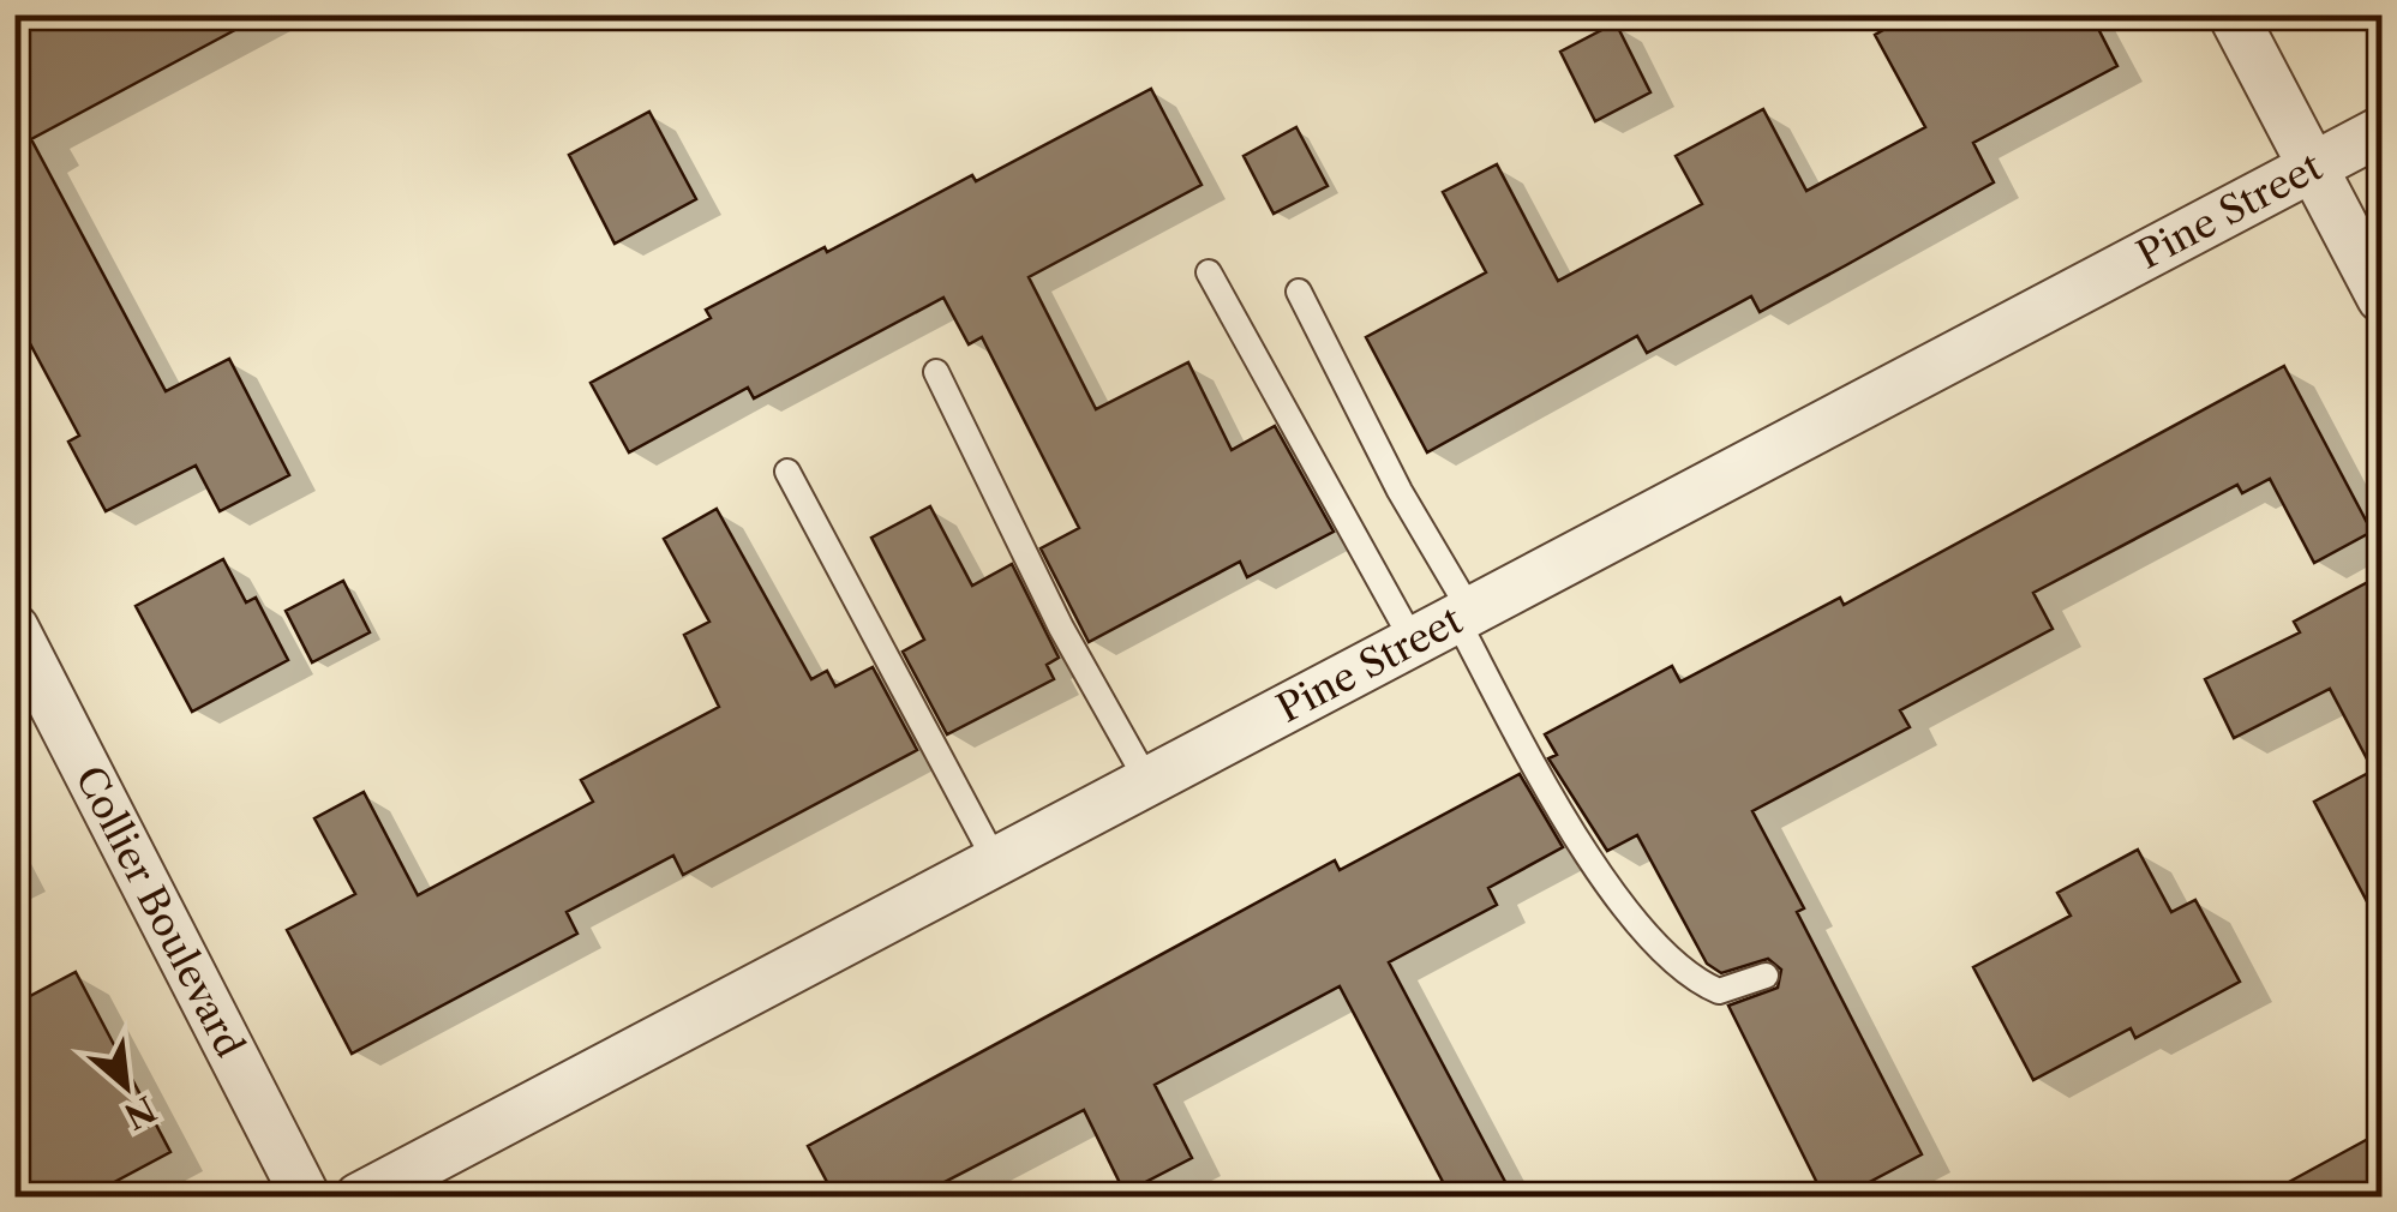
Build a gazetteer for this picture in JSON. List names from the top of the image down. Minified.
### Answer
{"streets":{"street":["Pine Street","Collier Boulevard"]},"north":"bottom right"}
